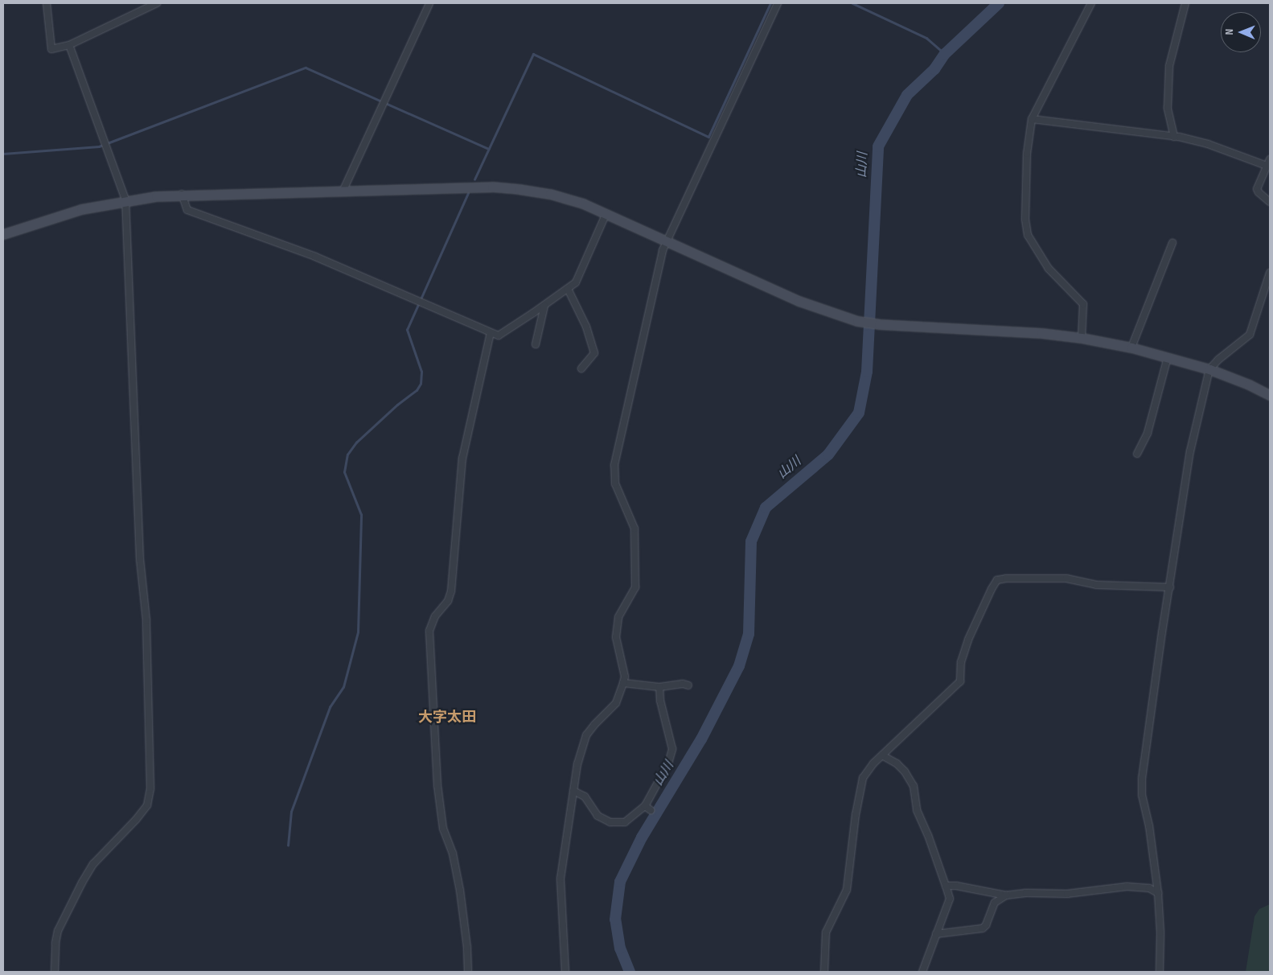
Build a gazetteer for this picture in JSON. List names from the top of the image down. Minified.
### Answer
{"districts":["大字太田"],"water":["山川"],"north":"left"}
